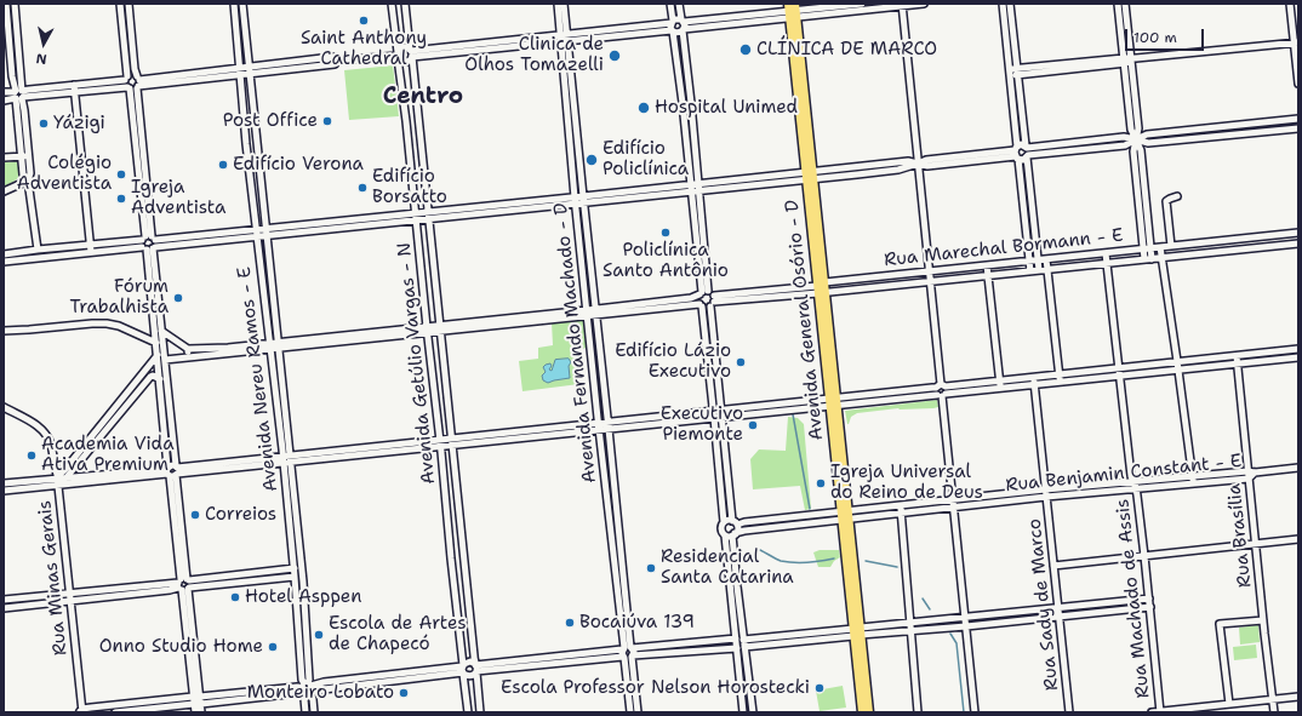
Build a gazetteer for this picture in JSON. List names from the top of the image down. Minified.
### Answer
{"streets":{"main road":["Avenida General Osório - D"],"street":["Rua Marechal Bormann - E","Avenida Fernando Machado - D","Avenida Getúlio Vargas - N","Avenida Nereu Ramos - E","Rua Benjamin Constant - E","Rua Brasília","Rua Minas Gerais","Rua Machado de Assis","Rua Sady de Marco"]},"crossings":[["Rua Marechal Bormann - E","Avenida General Osório - D"],["Rua Marechal Bormann - E","Avenida Fernando Machado - D"],["Rua Marechal Bormann - E","Avenida Getúlio Vargas - N"],["Rua Marechal Bormann - E","Avenida Nereu Ramos - E"],["Rua Marechal Bormann - E","Rua Machado de Assis"],["Avenida General Osório - D","Rua Benjamin Constant - E"],["Rua Benjamin Constant - E","Rua Brasília"],["Rua Benjamin Constant - E","Rua Machado de Assis"],["Rua Benjamin Constant - E","Rua Sady de Marco"]],"districts":["Centro"],"places":["Saint Anthony Cathedral","CLÍNICA DE MARCO","Clinica de Olhos Tomazelli","Hospital Unimed","Post Office","Yázigi","Edifício Policlínica","Edifício Verona","Colégio Adventista","Edifício Borsatto","Igreja Adventista","Policlínica Santo Antônio","Fórum Trabalhista","Edifício Lázio Executivo","Executivo Piemonte","Academia Vida Ativa Premium","Igreja Universal do Reino de Deus","Correios","Residencial Santa Catarina","Hotel Asppen","Bocaiúva 139","Escola de Artes de Chapecó","Onno Studio Home","Escola Professor Nelson Horostecki","Monteiro Lobato"],"scale_bar":"100 m","north":"bottom"}
